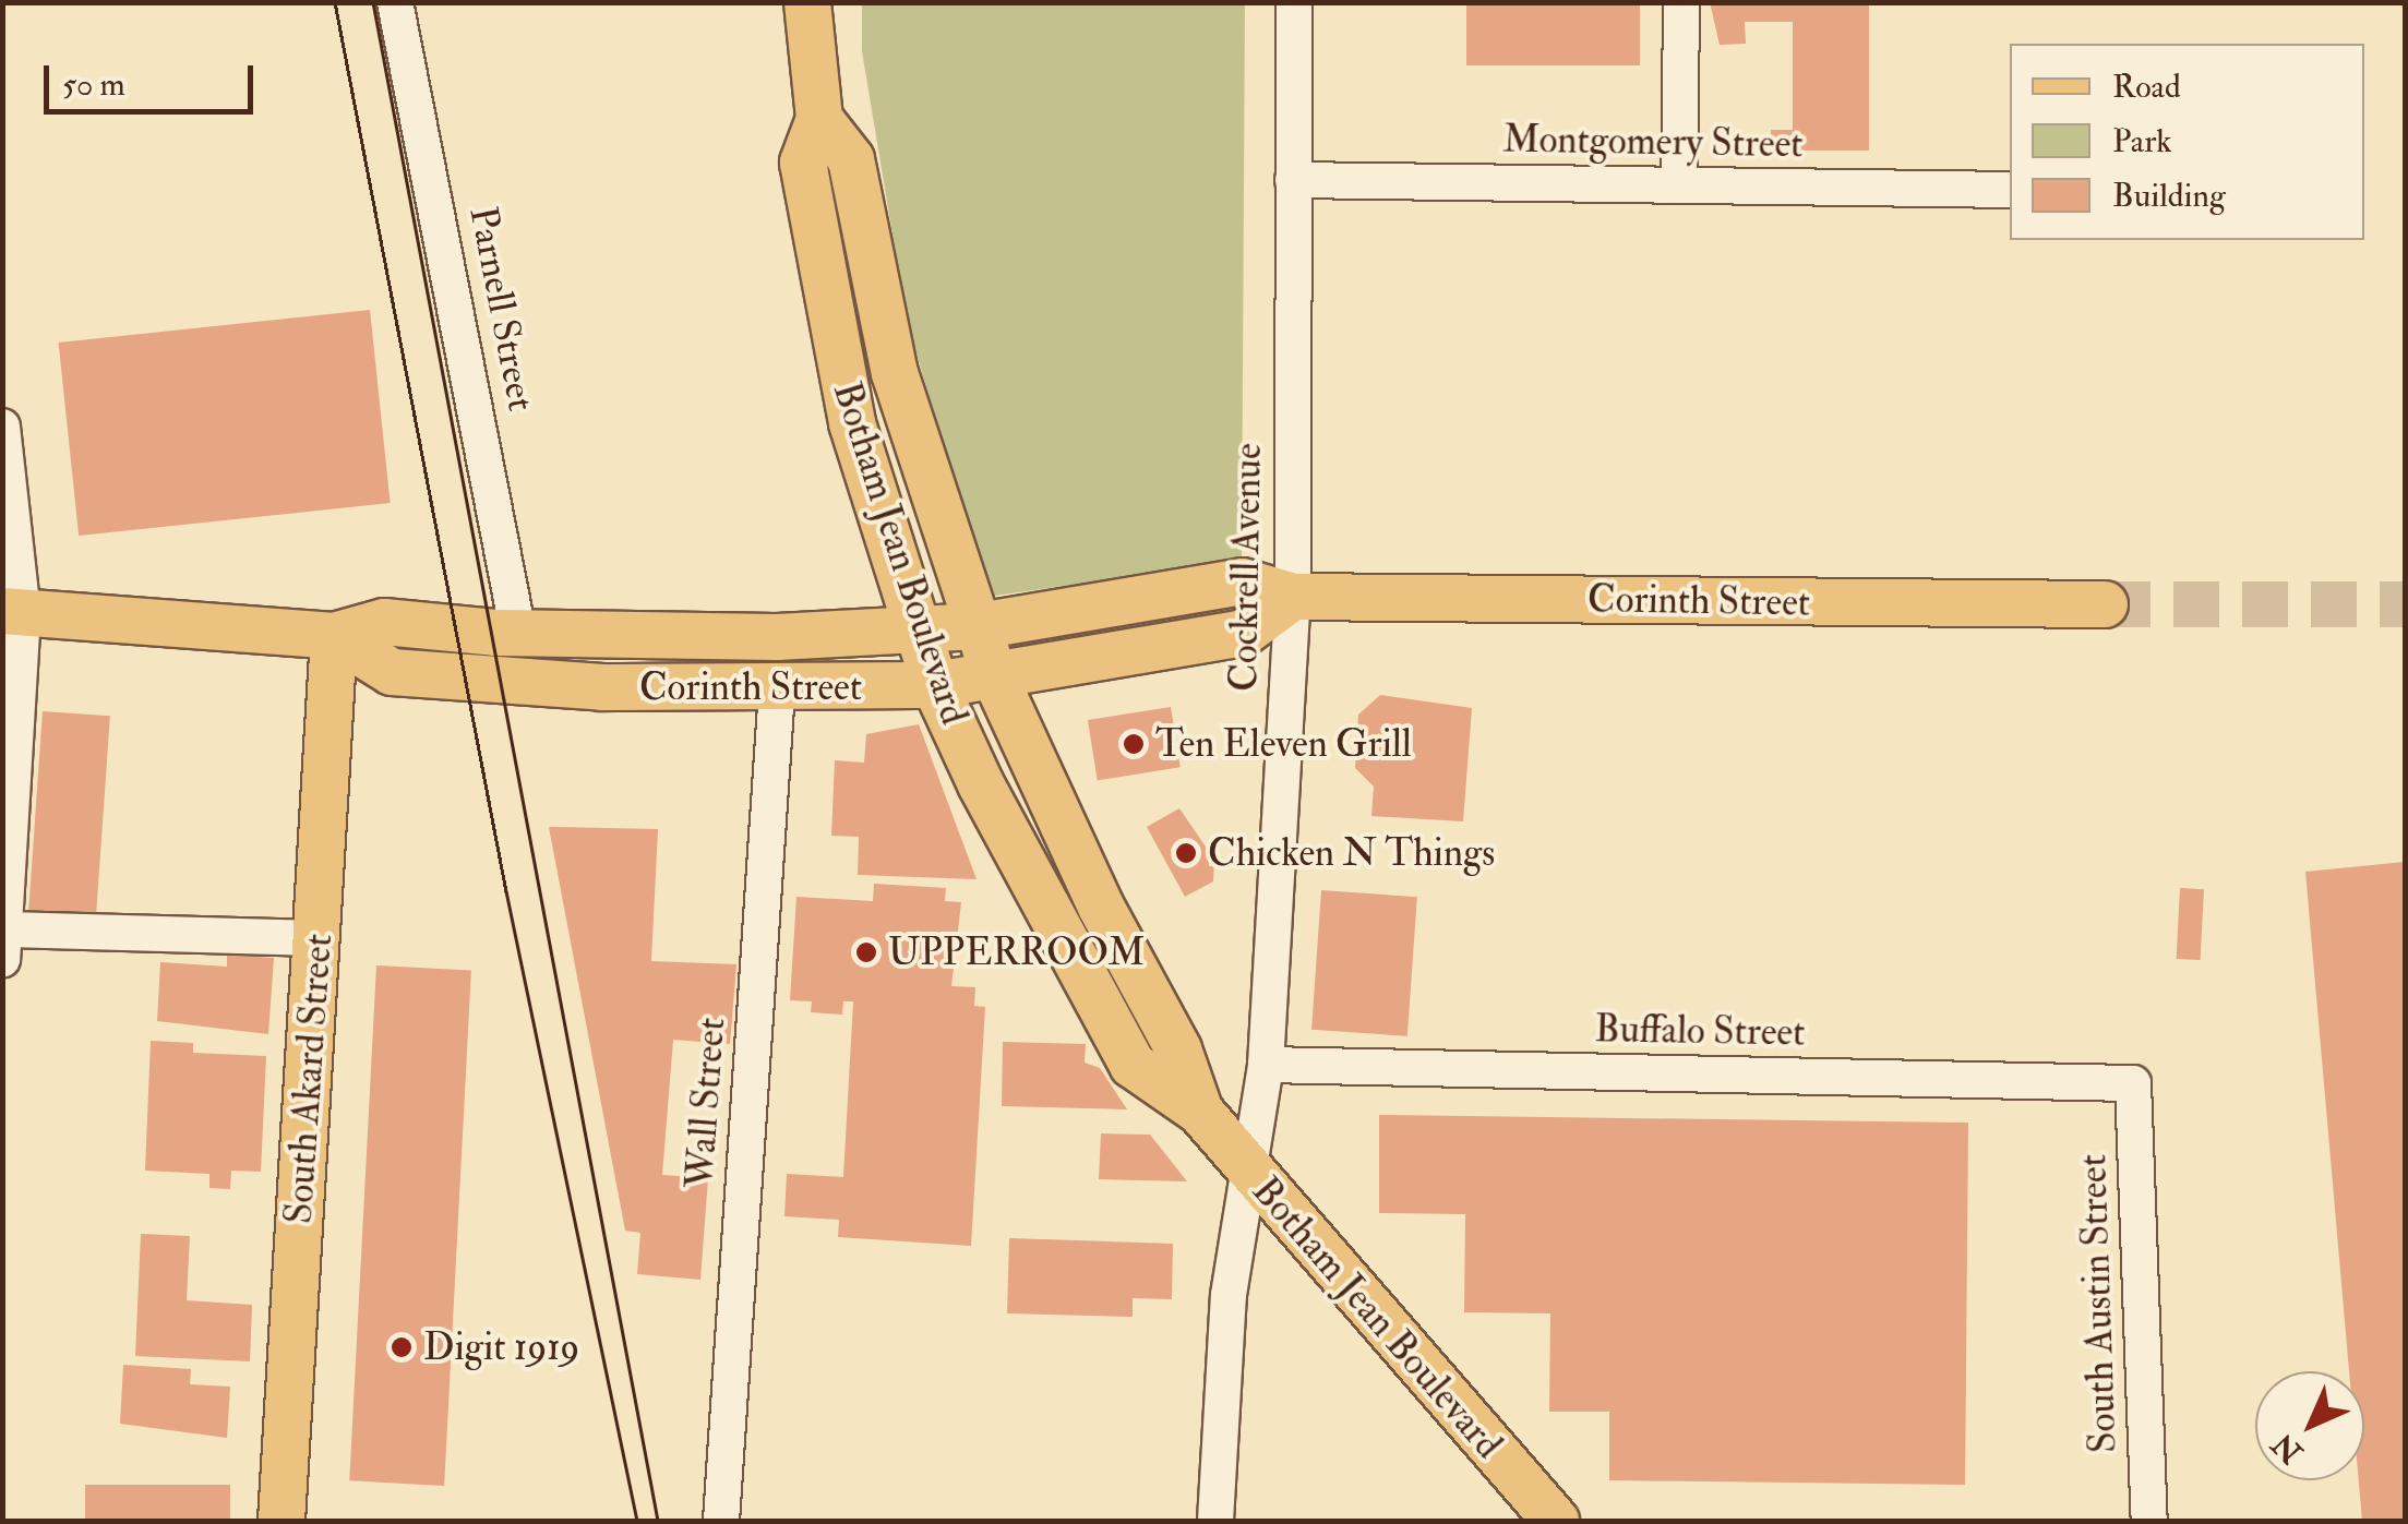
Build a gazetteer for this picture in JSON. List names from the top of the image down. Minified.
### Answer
{"streets":{"main road":["Botham Jean Boulevard","Corinth Street","South Akard Street"],"street":["Montgomery Street","Parnell Street","Cockrell Avenue","Buffalo Street","Wall Street","South Austin Street"]},"crossings":[["Montgomery Street","Cockrell Avenue"],["Parnell Street","Corinth Street"],["Botham Jean Boulevard","Cockrell Avenue"],["Botham Jean Boulevard","Corinth Street"],["Cockrell Avenue","Corinth Street"],["Cockrell Avenue","Buffalo Street"],["Corinth Street","South Akard Street"],["Corinth Street","Wall Street"],["Buffalo Street","South Austin Street"]],"places":["Ten Eleven Grill","Chicken N Things","UPPERROOM","Digit 1919"],"legend":["Road","Park","Building"],"scale_bar":"50 m","north":"bottom left"}
